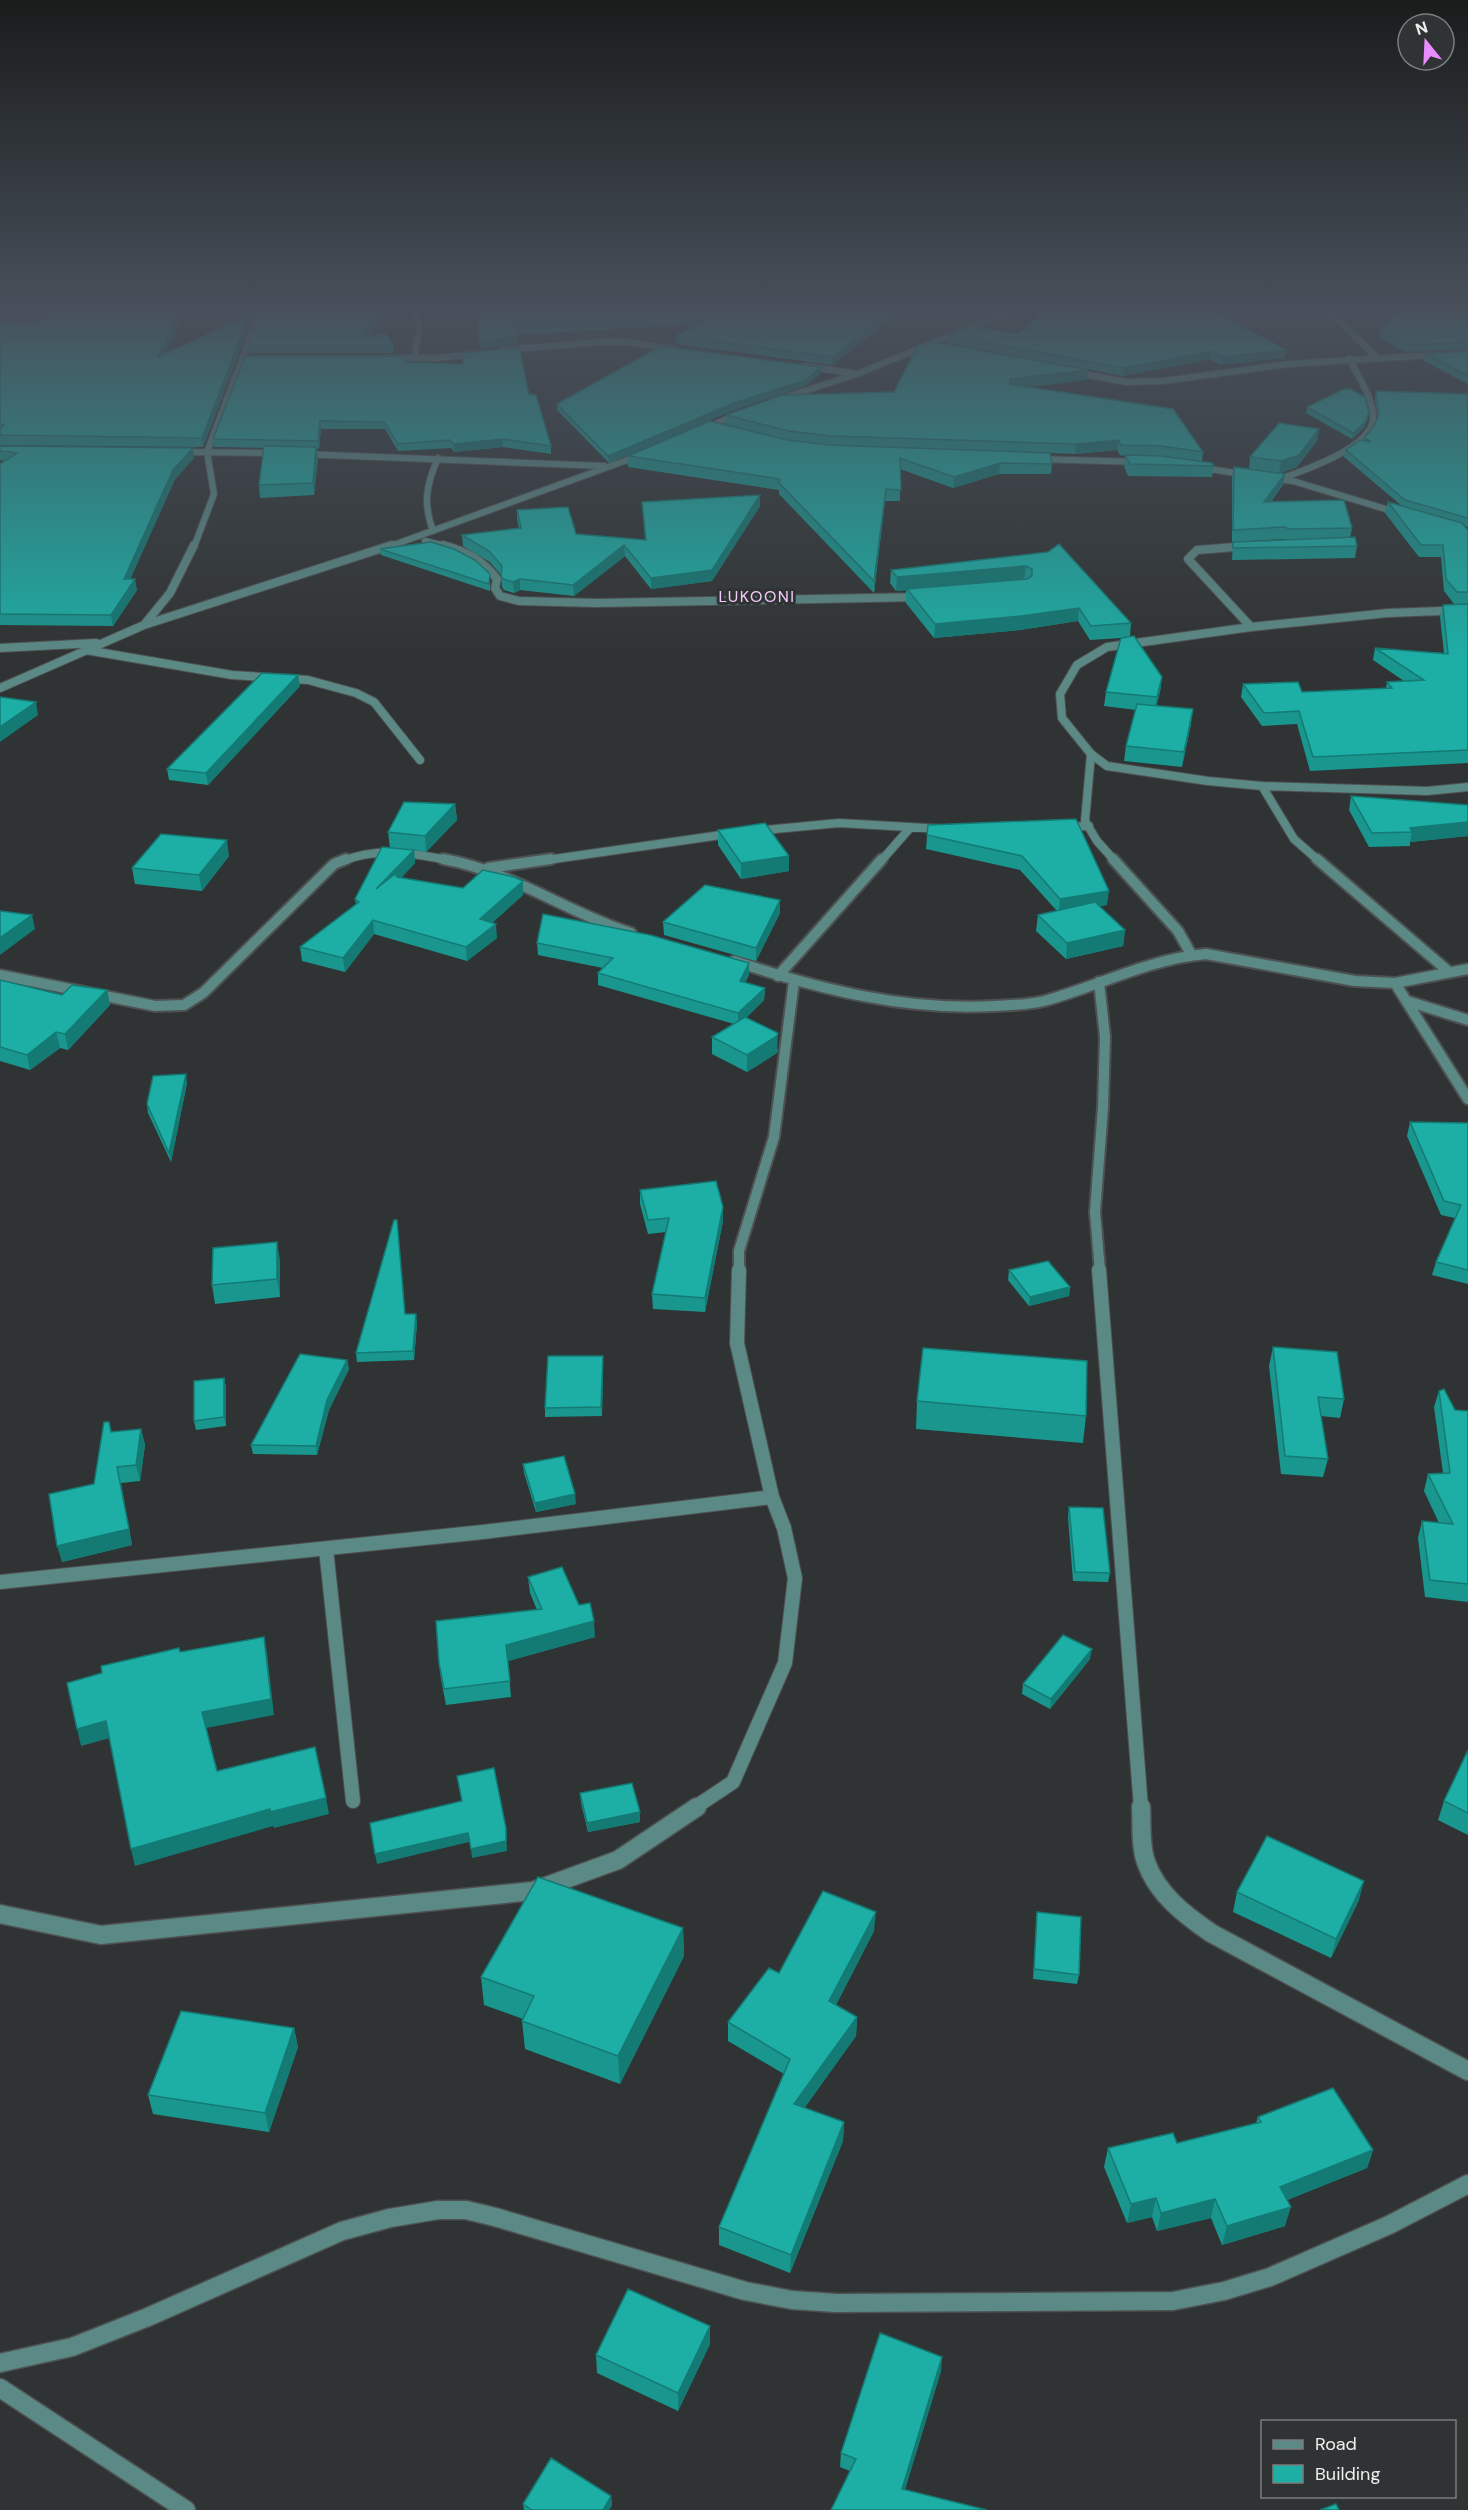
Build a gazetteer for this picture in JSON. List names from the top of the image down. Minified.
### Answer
{"districts":["LUKOONI"],"legend":["Road","Building"],"north":"top"}
